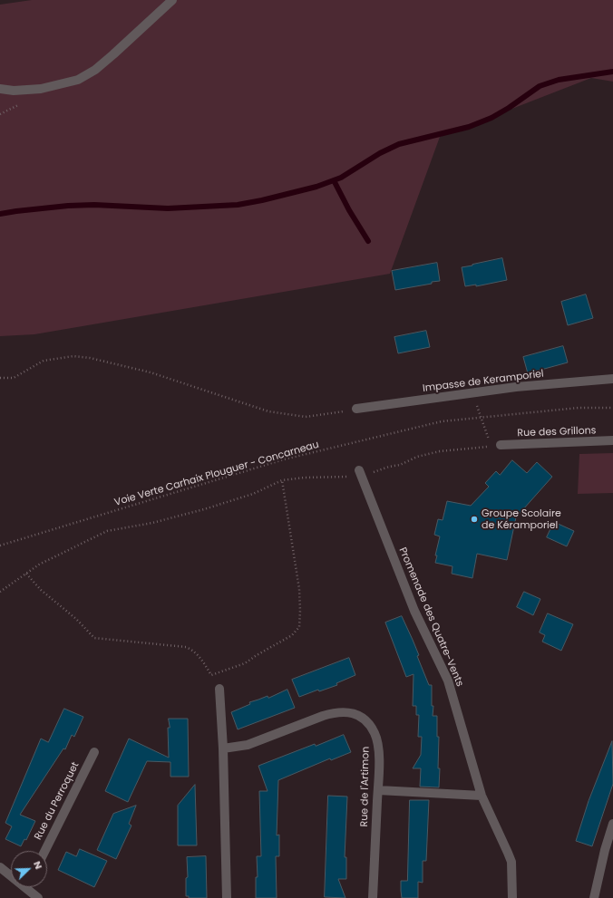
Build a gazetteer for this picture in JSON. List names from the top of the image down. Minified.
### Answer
{"streets":{"street":["Impasse de Keramporiel","Rue des Grillons","Promenade des Quatre-Vents","Rue de l'Artimon","Rue du Perroquet"],"path":["Voie Verte Carhaix Plouguer - Concarneau"]},"places":["Groupe Scolaire de Kéramporiel"],"north":"top right"}
